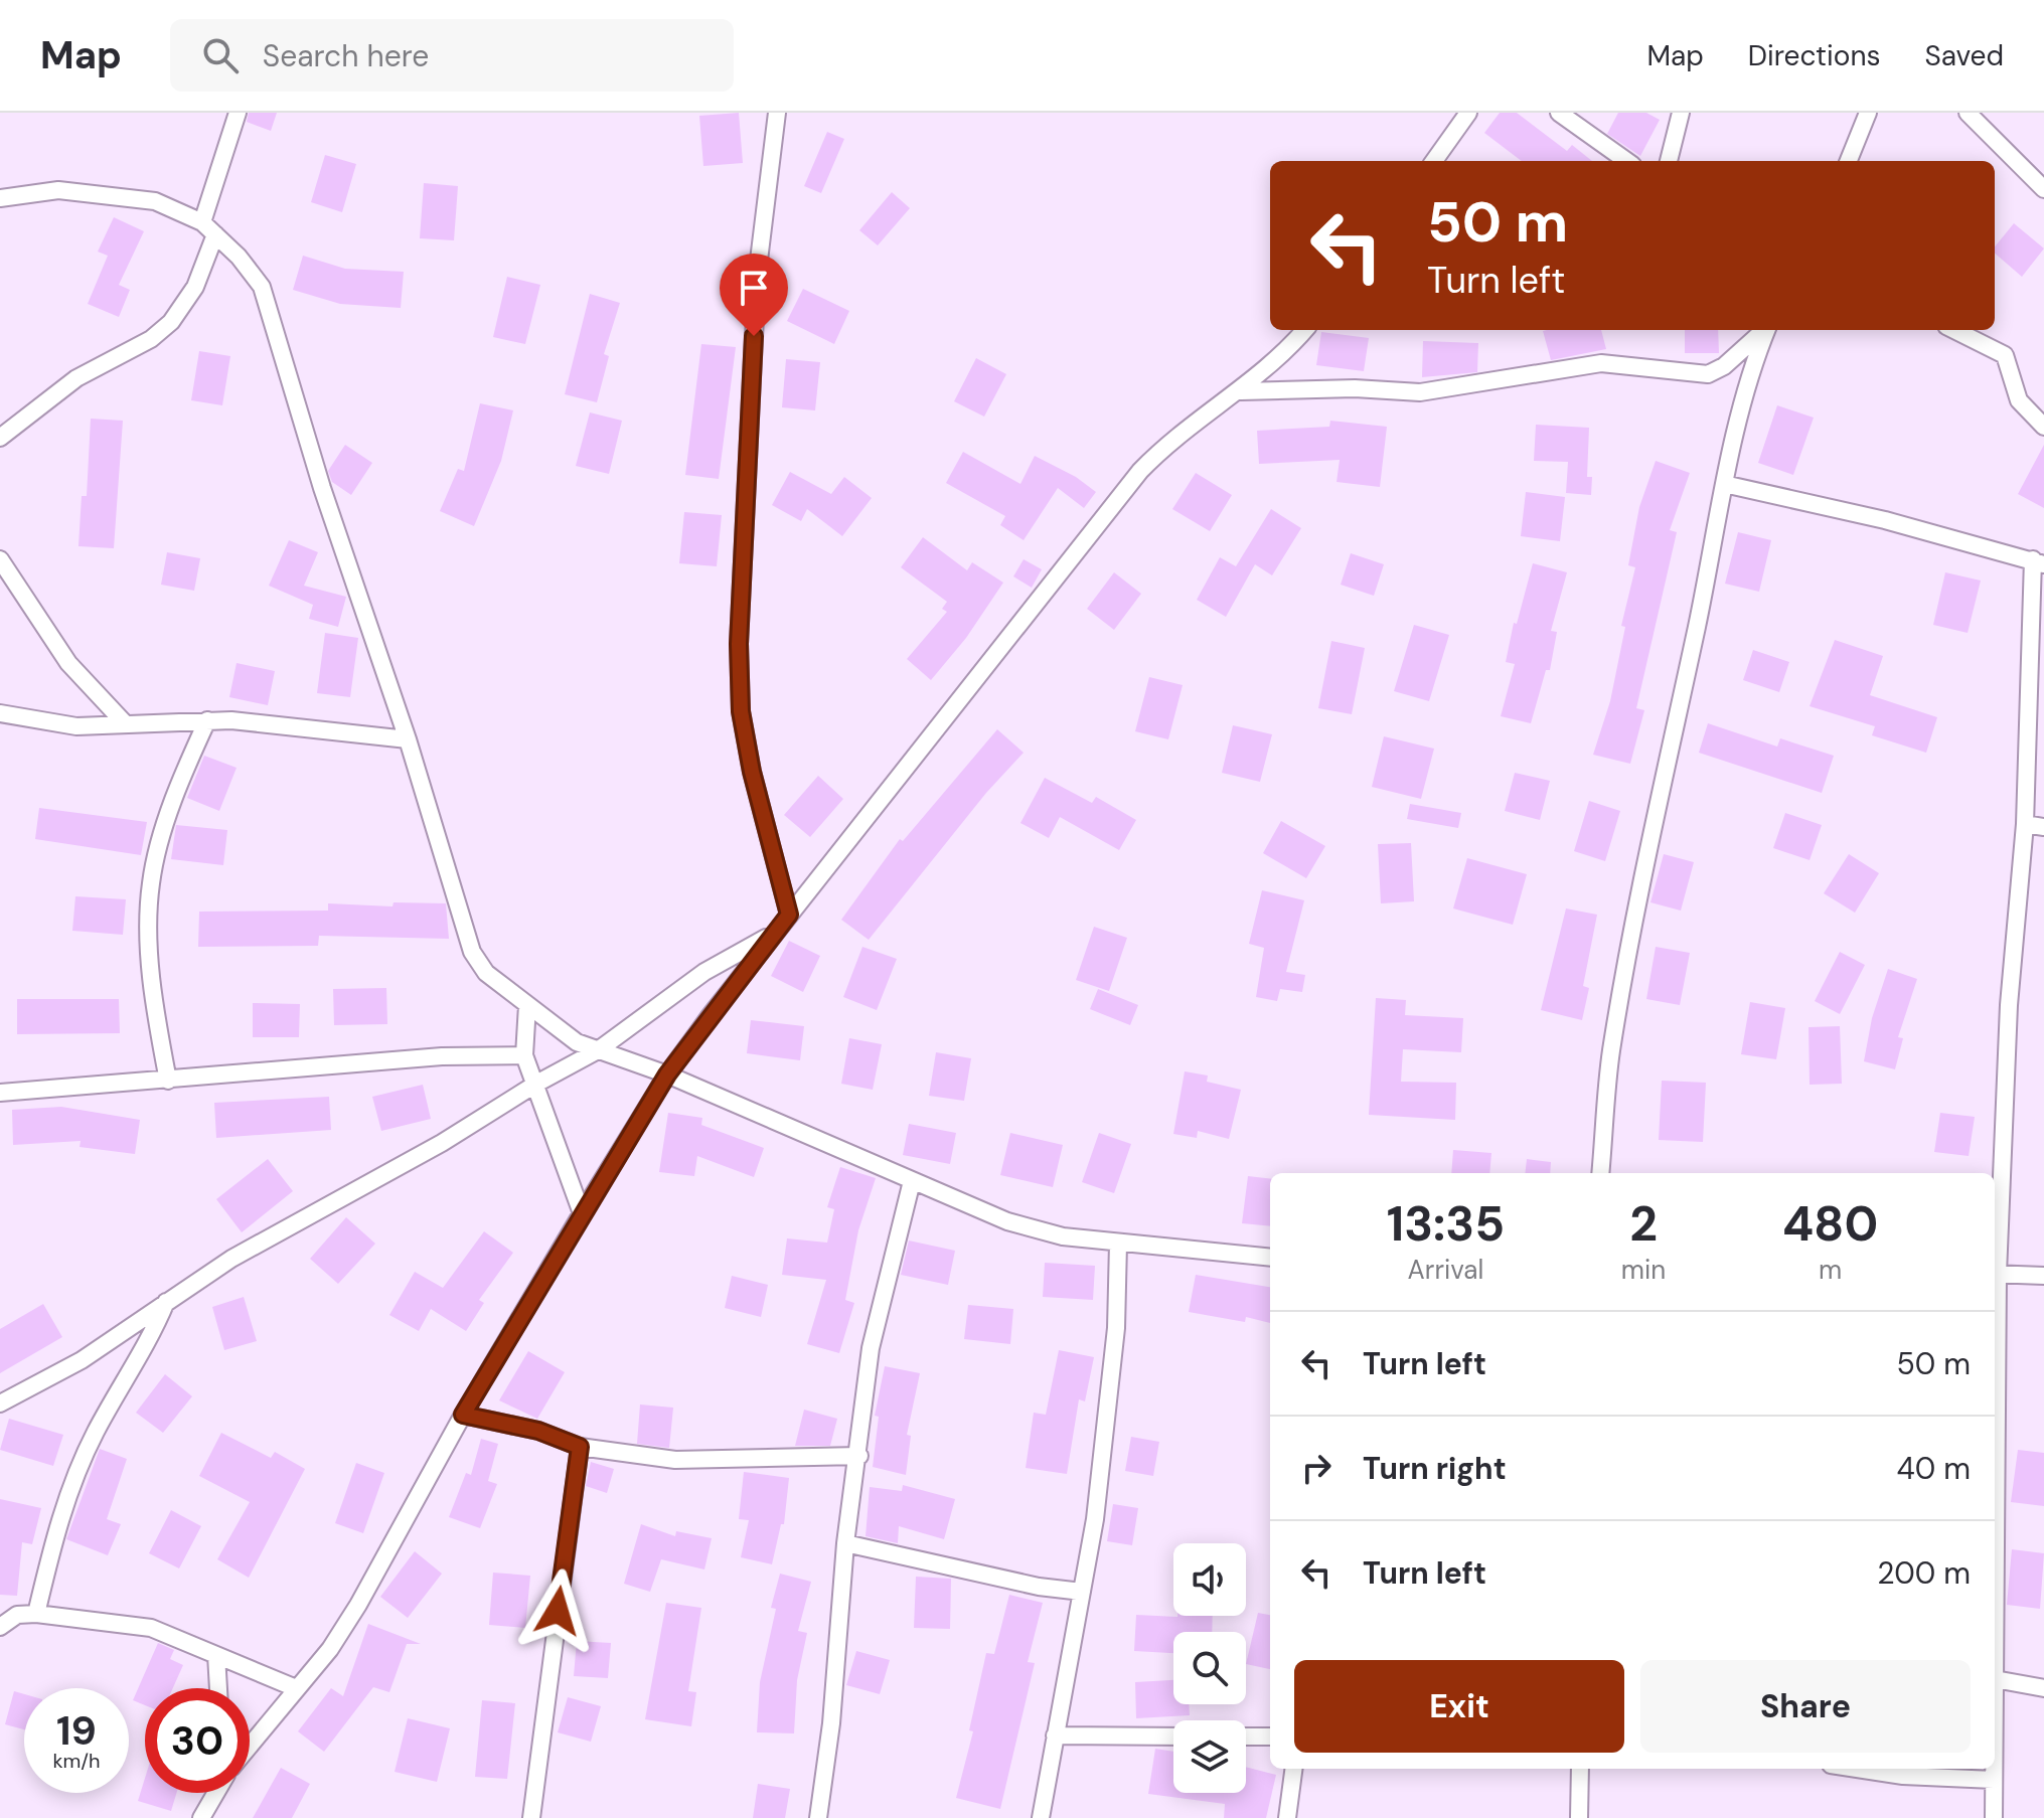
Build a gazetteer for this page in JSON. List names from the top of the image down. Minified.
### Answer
{"page":{"header":"Map","search":"Search here","nav":["Map","Directions","Saved"],"turn":["50 m","Turn left"],"eta":["13:35","Arrival","2","min","480","m"],"list":[{"name":"Turn left","value":"50 m"},{"name":"Turn right","value":"40 m"},{"name":"Turn left","value":"200 m"}],"buttons":["Exit","Share"],"speed":"19 km/h","limit":"30"}}
